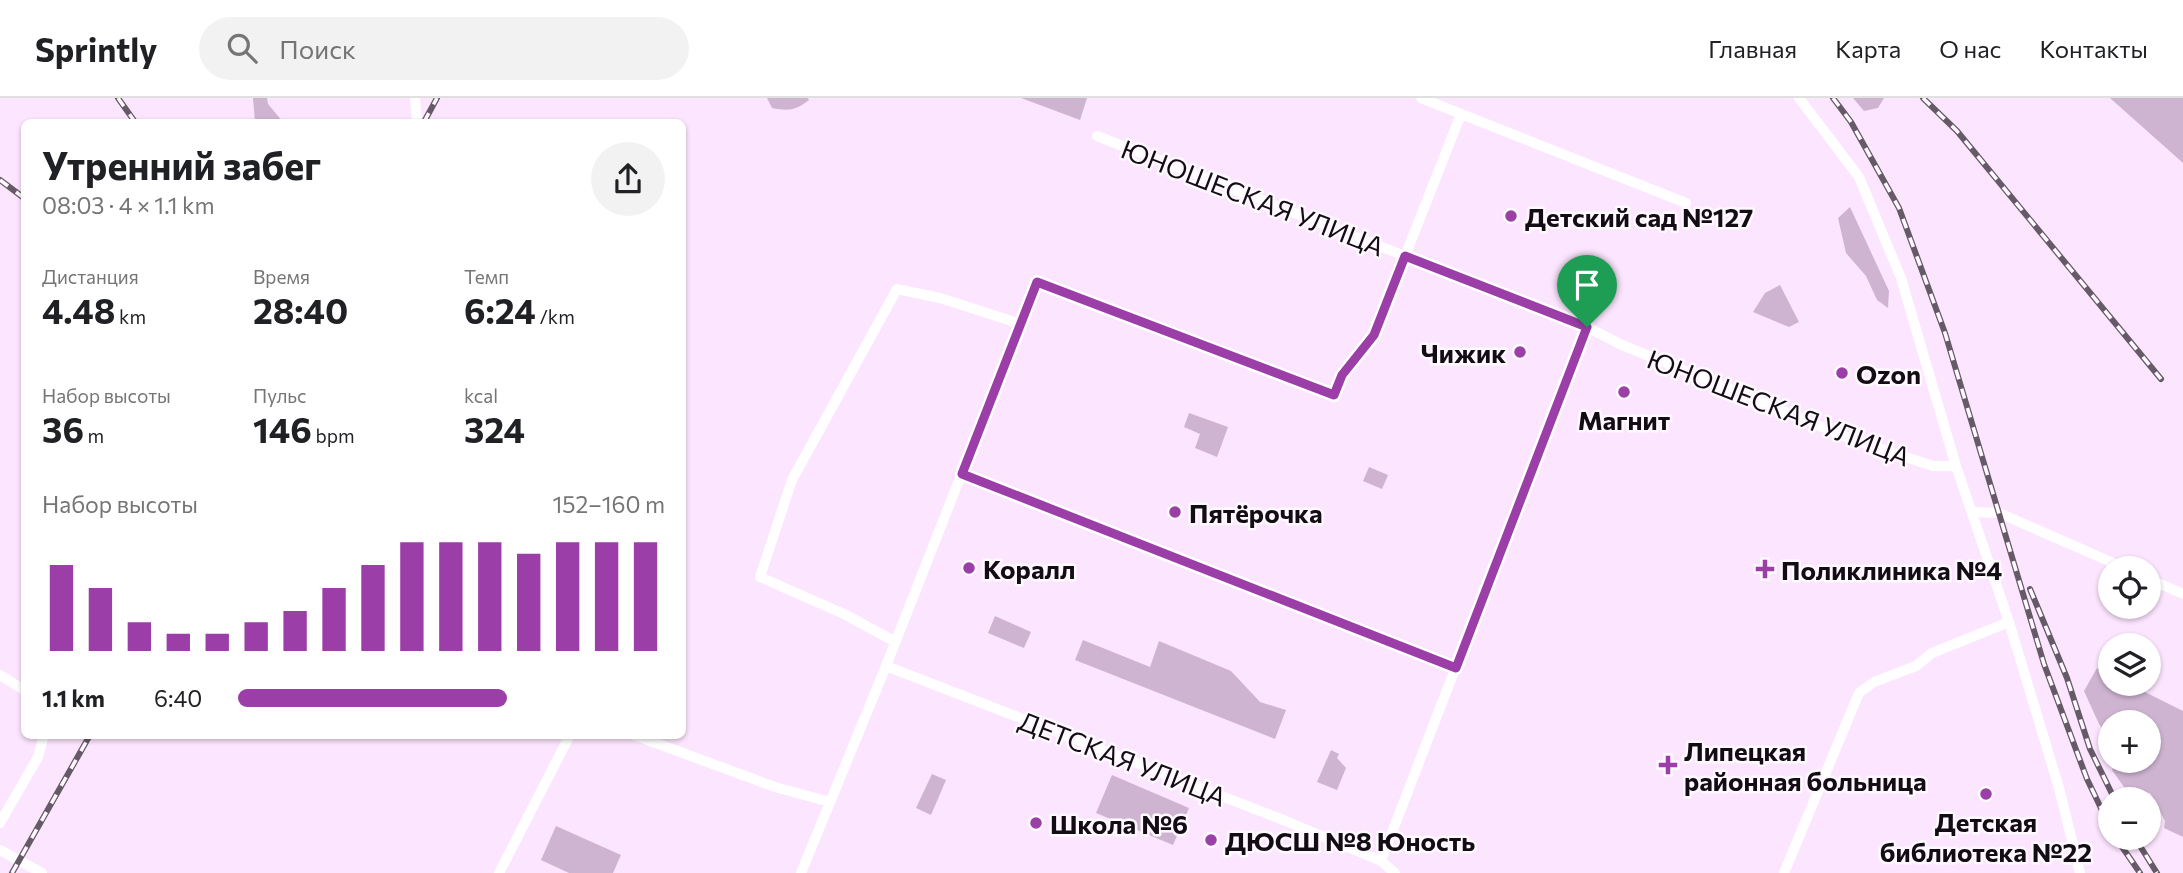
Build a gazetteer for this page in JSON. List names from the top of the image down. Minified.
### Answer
{"streets":{"street":["ЮНОШЕСКАЯ УЛИЦА","ДЕТСКАЯ УЛИЦА"]},"places":{"other":["Детский сад №127","Чижик","Ozon","Магнит","Пятёрочка","Коралл","Детская библиотека №22","Школа №6","ДЮСШ №8 Юность"],"health":["Поликлиника №4","Липецкая районная больница"]},"page":{"header":"Sprintly","search":"Поиск","nav":["Главная","Карта","О нас","Контакты"],"heading":["Утренний забег","08:03 · 4 × 1.1 km"],"stats":[["Дистанция","4.48 km"],["Время","28:40"],["Темп","6:24 /km"],["Набор высоты","36 m"],["Пульс","146 bpm"],["kcal","324"]],"chart":["Набор высоты","152–160 m"],"map_buttons":["+","−"],"list":[{"name":"1.1 km","note":"6:40"}]}}
